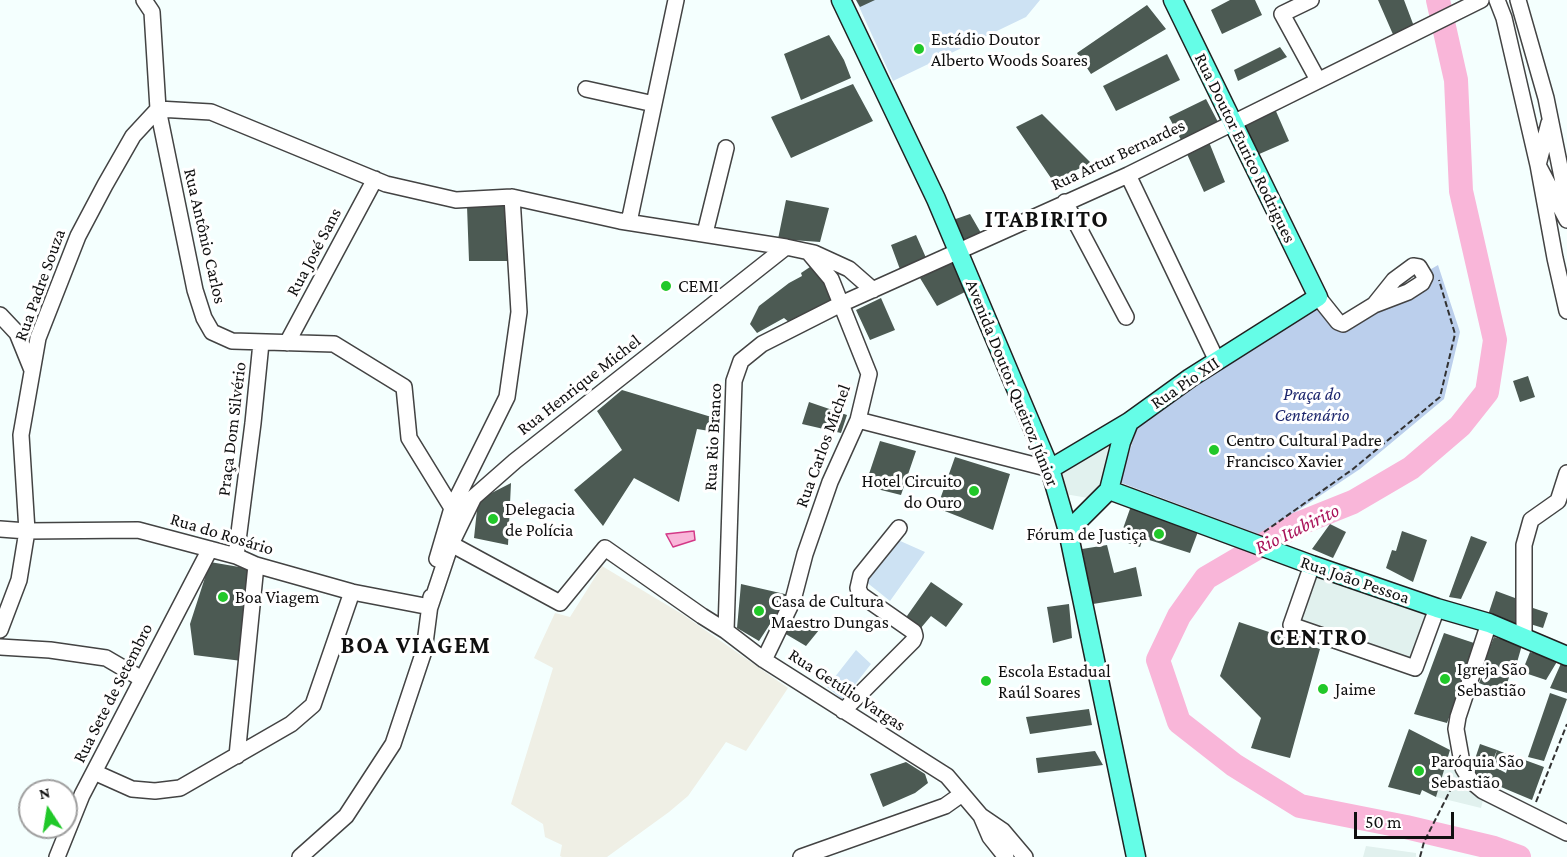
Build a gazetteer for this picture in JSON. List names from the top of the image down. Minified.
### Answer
{"streets":{"main road":["Rua Doutor Eurico Rodrigues","Avenida Doutor Queiroz Júnior","Rua Pio XII","Rua João Pessoa"],"street":["Rua Artur Bernardes","Rua Antônio Carlos","Rua José Sans","Rua Padre Souza","Rua Henrique Michel","Praça Dom Silvério","Rua Rio Branco","Rua Carlos Michel","Rua do Rosário","Rua Getúlio Vargas","Rua Sete de Setembro"]},"crossings":[["Rua Doutor Eurico Rodrigues","Rua Artur Bernardes"],["Rua Doutor Eurico Rodrigues","Rua Pio XII"],["Rua Artur Bernardes","Avenida Doutor Queiroz Júnior"],["Rua Artur Bernardes","Rua Rio Branco"],["Rua Artur Bernardes","Rua Carlos Michel"],["Rua Antônio Carlos","Rua José Sans"],["Rua Antônio Carlos","Rua Padre Souza"],["Rua Antônio Carlos","Praça Dom Silvério"],["Rua Padre Souza","Rua do Rosário"],["Avenida Doutor Queiroz Júnior","Rua Pio XII"],["Rua Henrique Michel","Rua do Rosário"],["Rua Henrique Michel","Rua Getúlio Vargas"],["Praça Dom Silvério","Rua do Rosário"],["Rua Rio Branco","Rua Carlos Michel"],["Rua Rio Branco","Rua Getúlio Vargas"],["Rua Carlos Michel","Rua Getúlio Vargas"],["Rua do Rosário","Rua Sete de Setembro"]],"districts":["ITABIRITO","CENTRO","BOA VIAGEM"],"water":["Rio Itabirito"],"parks":["Praça do Centenário"],"places":["Estádio Doutor Alberto Woods Soares","CEMI","Centro Cultural Padre Francisco Xavier","Hotel Circuito do Ouro","Delegacia de Polícia","Fórum de Justiça","Boa Viagem","Casa de Cultura Maestro Dungas","Igreja São Sebastião","Escola Estadual Raúl Soares","Jaime","Paróquia São Sebastião"],"scale_bar":"50 m","north":"top"}
